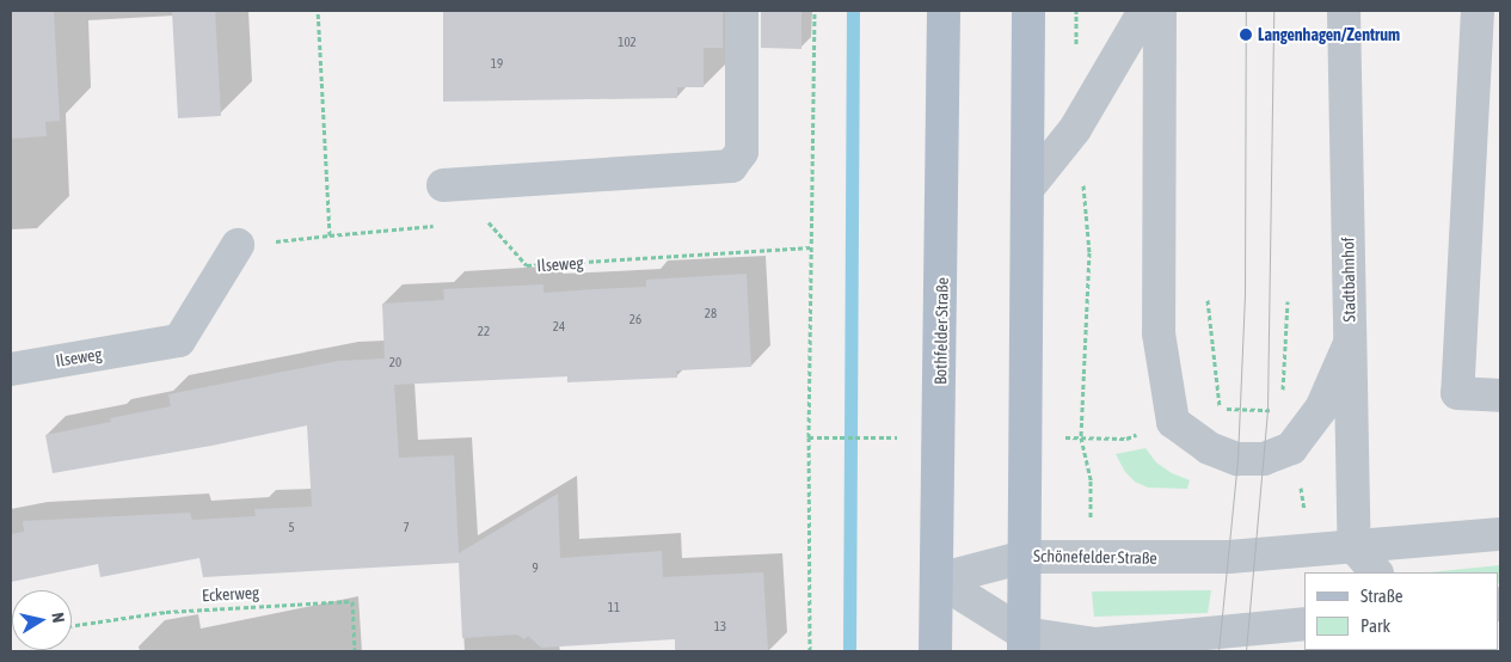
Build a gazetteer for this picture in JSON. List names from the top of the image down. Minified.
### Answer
{"streets":{"main road":["Bothfelder Straße"],"street":["Ilseweg","Stadtbahnhof","Schönefelder Straße"],"path":["Eckerweg"]},"crossings":[["Stadtbahnhof","Schönefelder Straße"],["Bothfelder Straße","Schönefelder Straße"]],"places":["Langenhagen/Zentrum"],"house_numbers":["102","19","28","26","24","22","20","5","7","9","11","13"],"legend":["Straße","Park"],"north":"right"}
